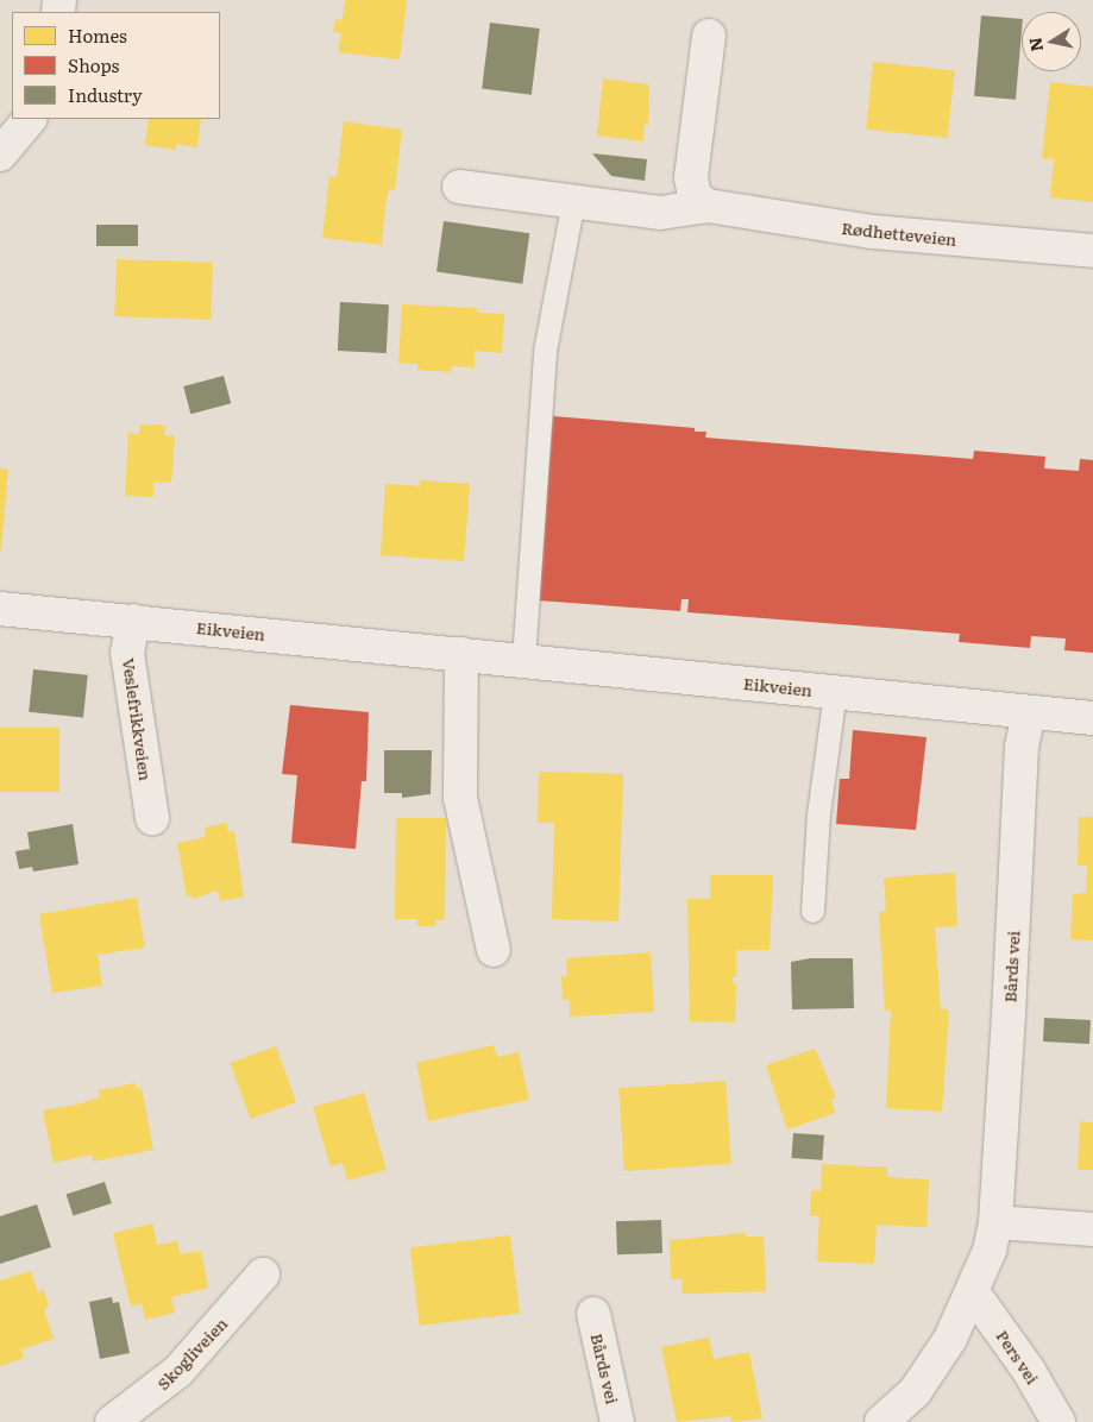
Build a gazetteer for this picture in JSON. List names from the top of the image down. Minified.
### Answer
{"streets":{"street":["Rødhetteveien","Eikveien","Veslefrikkveien","Bårds vei","Skogliveien","Pers vei"]},"crossings":[["Eikveien","Veslefrikkveien"],["Eikveien","Bårds vei"],["Bårds vei","Pers vei"]],"legend":["Homes","Shops","Industry"],"north":"left"}
